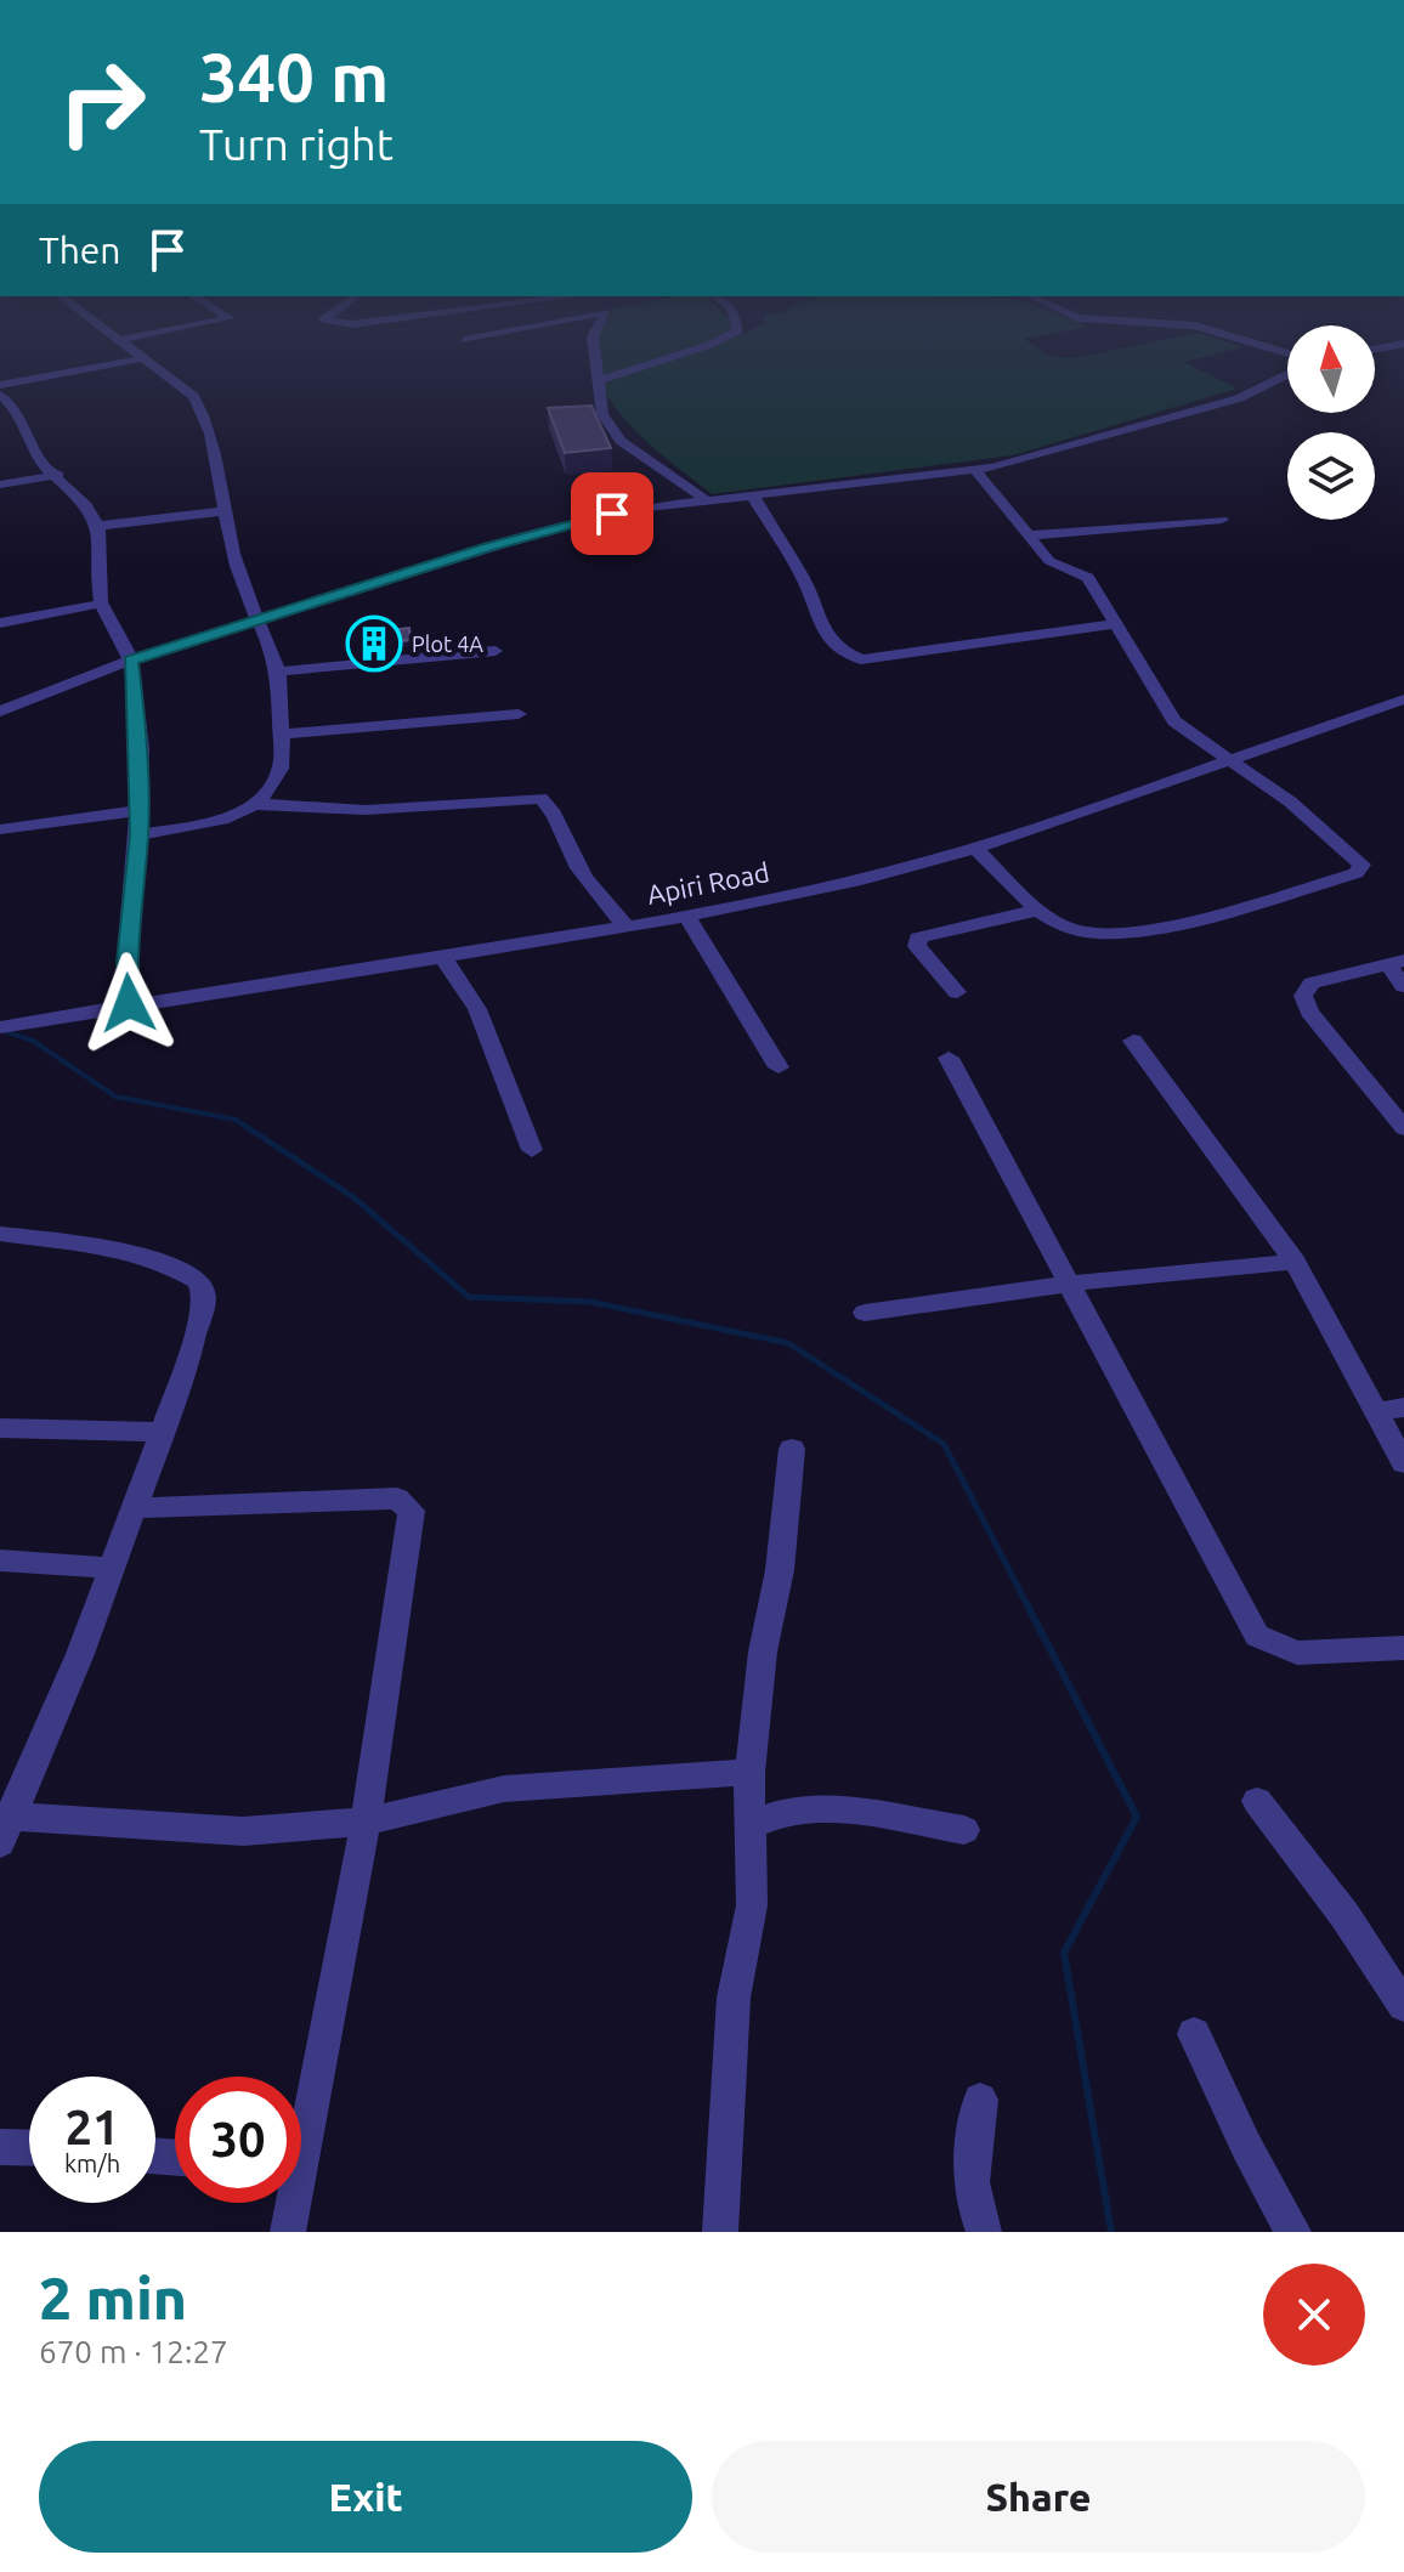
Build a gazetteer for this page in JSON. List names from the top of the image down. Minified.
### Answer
{"streets":{"street":["Apiri Road"]},"places":{"building":["Plot 4A"]},"north":"top","page":{"turn":["340 m","Turn right"],"then":"Then","speed":"21 km/h","limit":"30","heading":["2 min","670 m · 12:27"],"buttons":["Exit","Share"]}}
